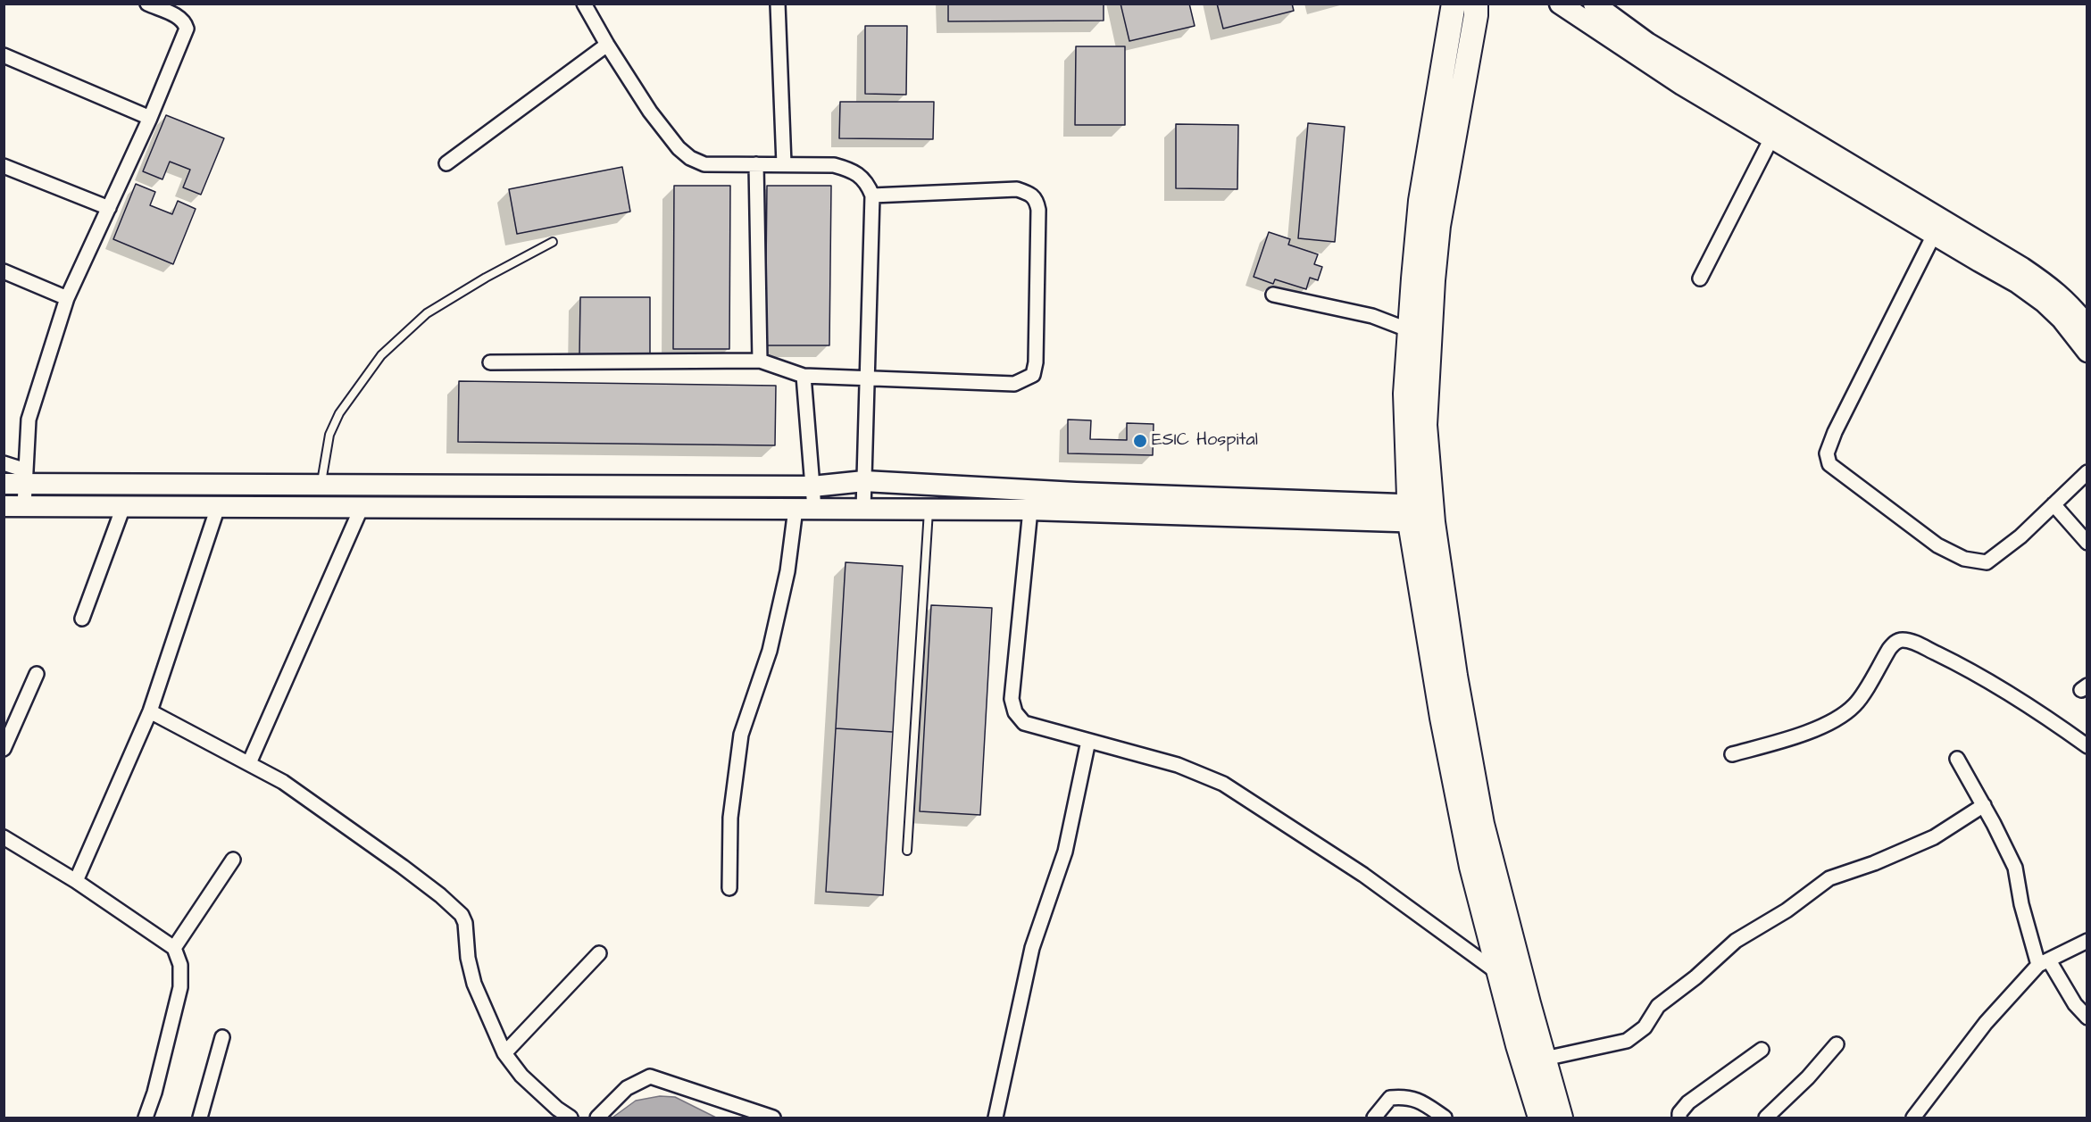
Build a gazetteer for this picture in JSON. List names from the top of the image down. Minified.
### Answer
{"places":["ESIC Hospital"]}
